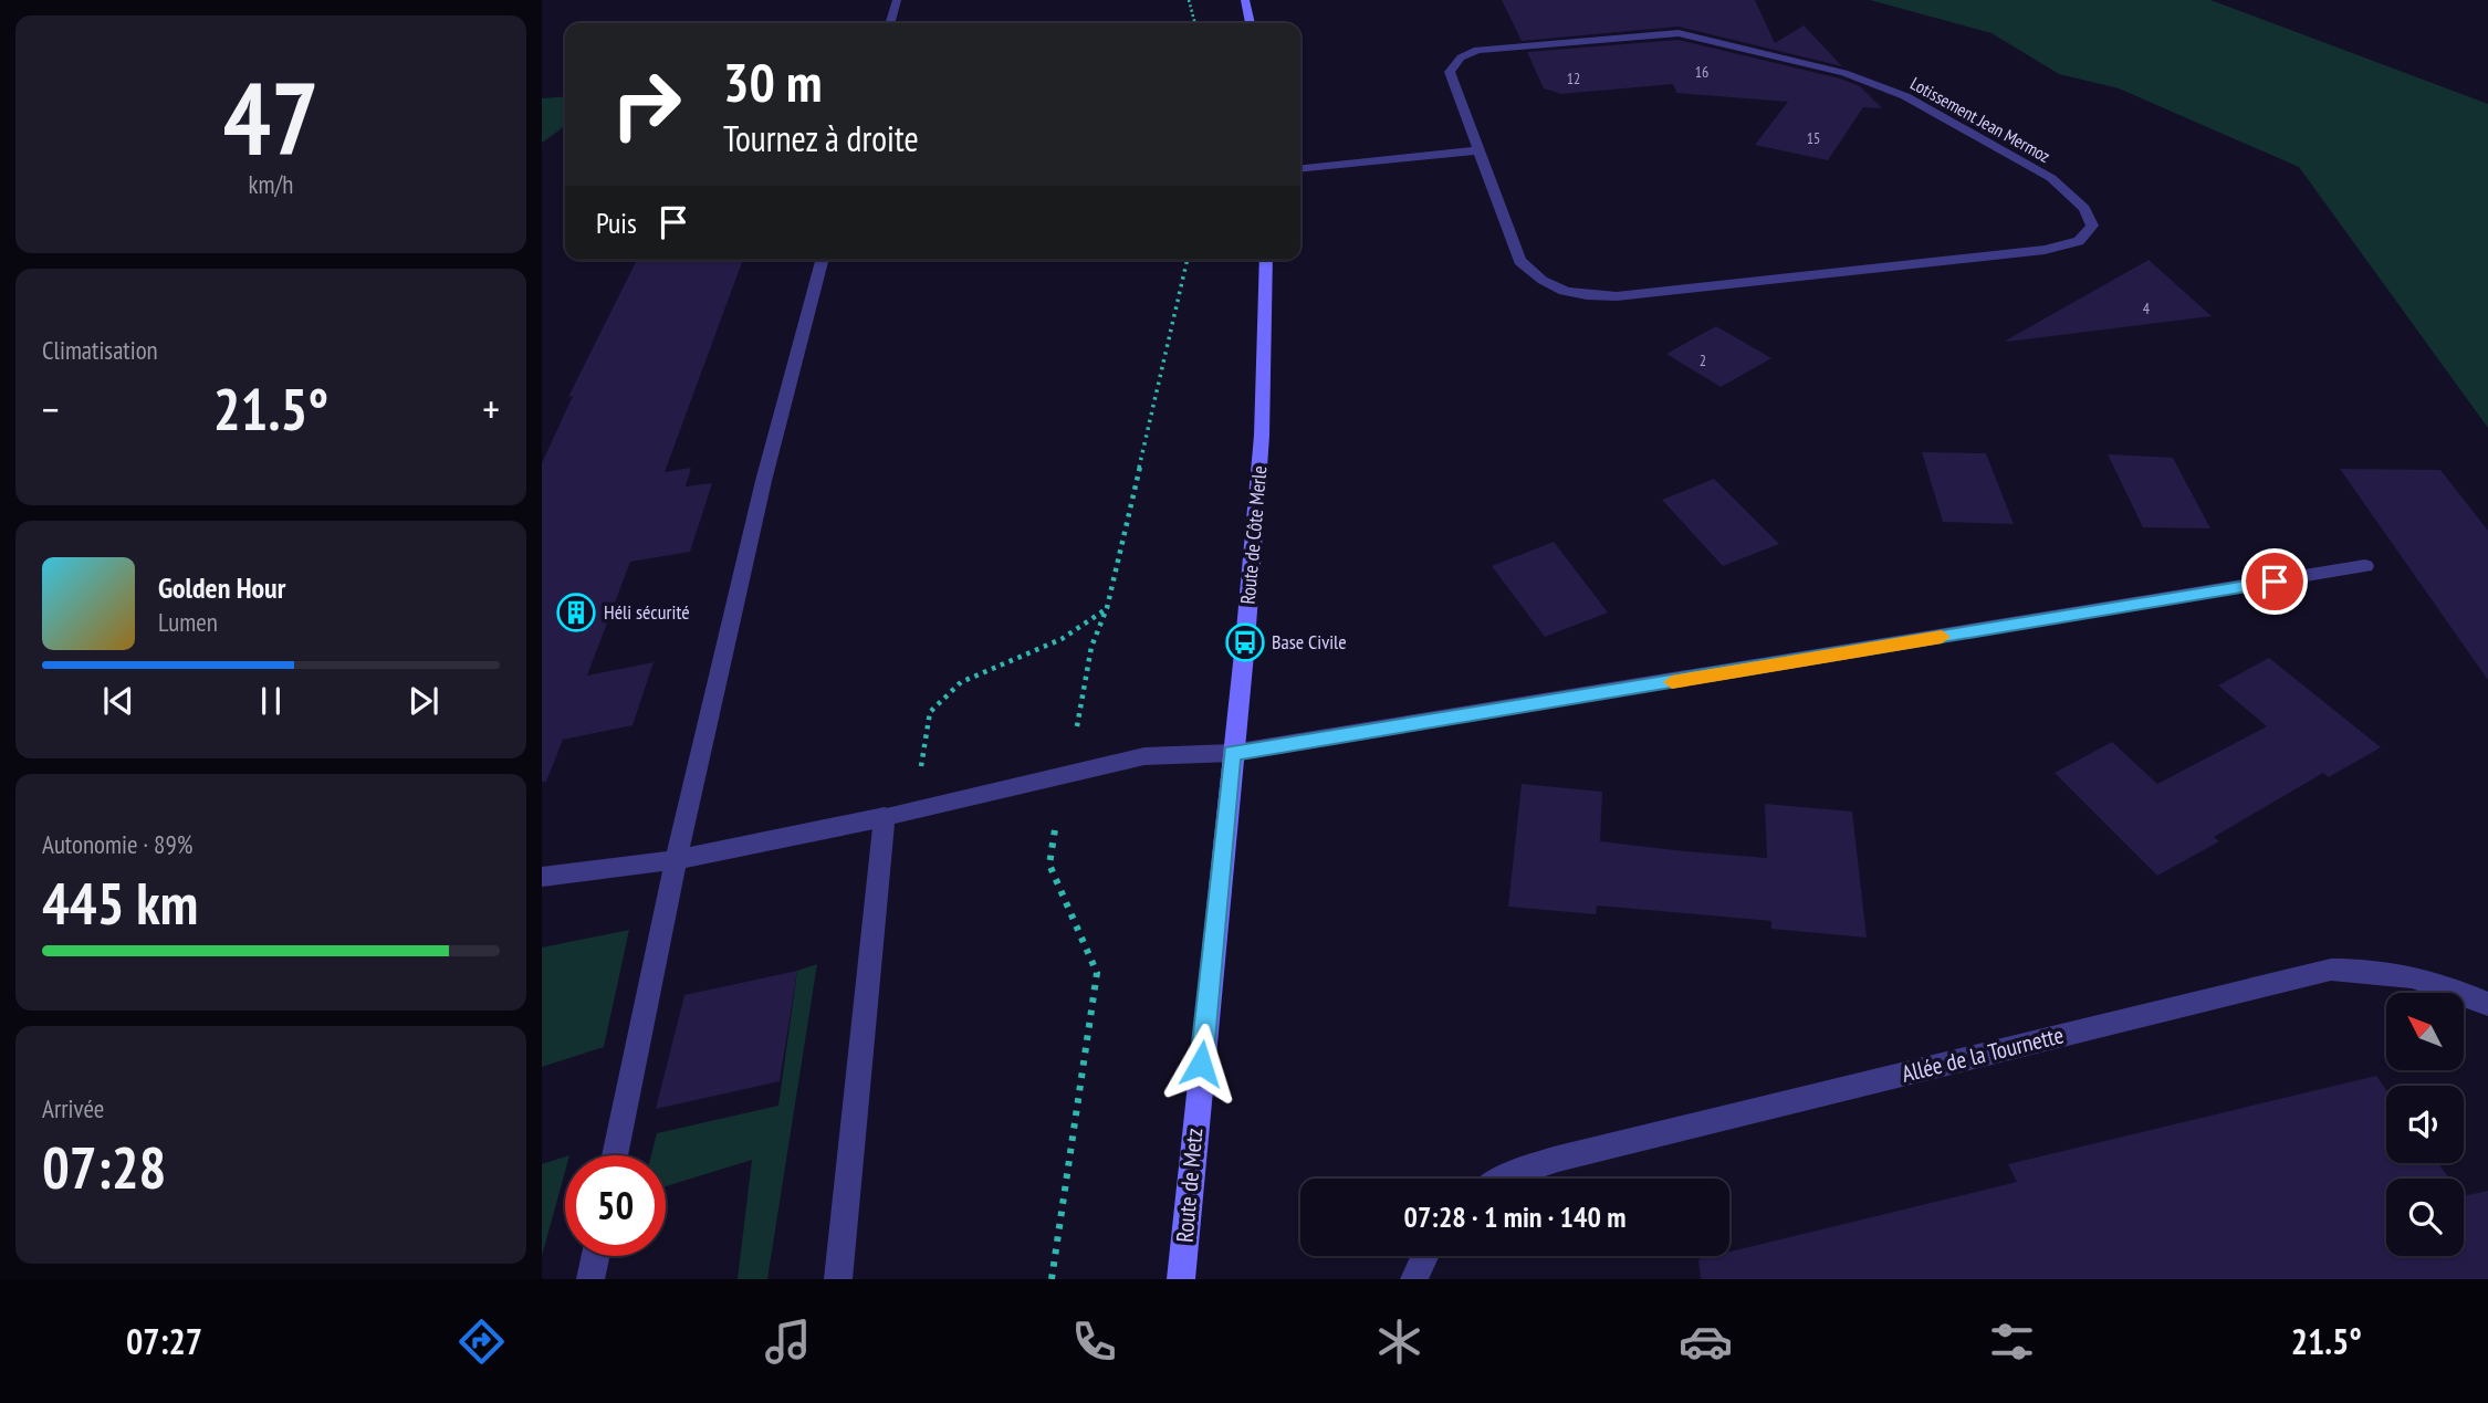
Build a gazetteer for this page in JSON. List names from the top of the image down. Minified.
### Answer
{"streets":{"main road":["Route de Côte Merle","Route de Metz"],"street":["Lotissement Jean Mermoz","Allée de la Tournette"]},"crossings":[["Route de Côte Merle","Route de Metz"]],"places":{"building":["Héli sécurité"],"bus stop":["Base Civile"]},"house_numbers":["16","12","15","4","2"],"north":"top left","page":{"tile":[["47","km/h"],"Climatisation",["Autonomie · 89%","445 km"],["Arrivée","07:28"]],"turn":["30 m","Tournez à droite"],"then":"Puis","heat":["−","21.5°","+"],"song":["Golden Hour","Lumen"],"limit":"50","trip":"07:28 · 1 min · 140 m","tabs":["07:27","21.5°"]}}
